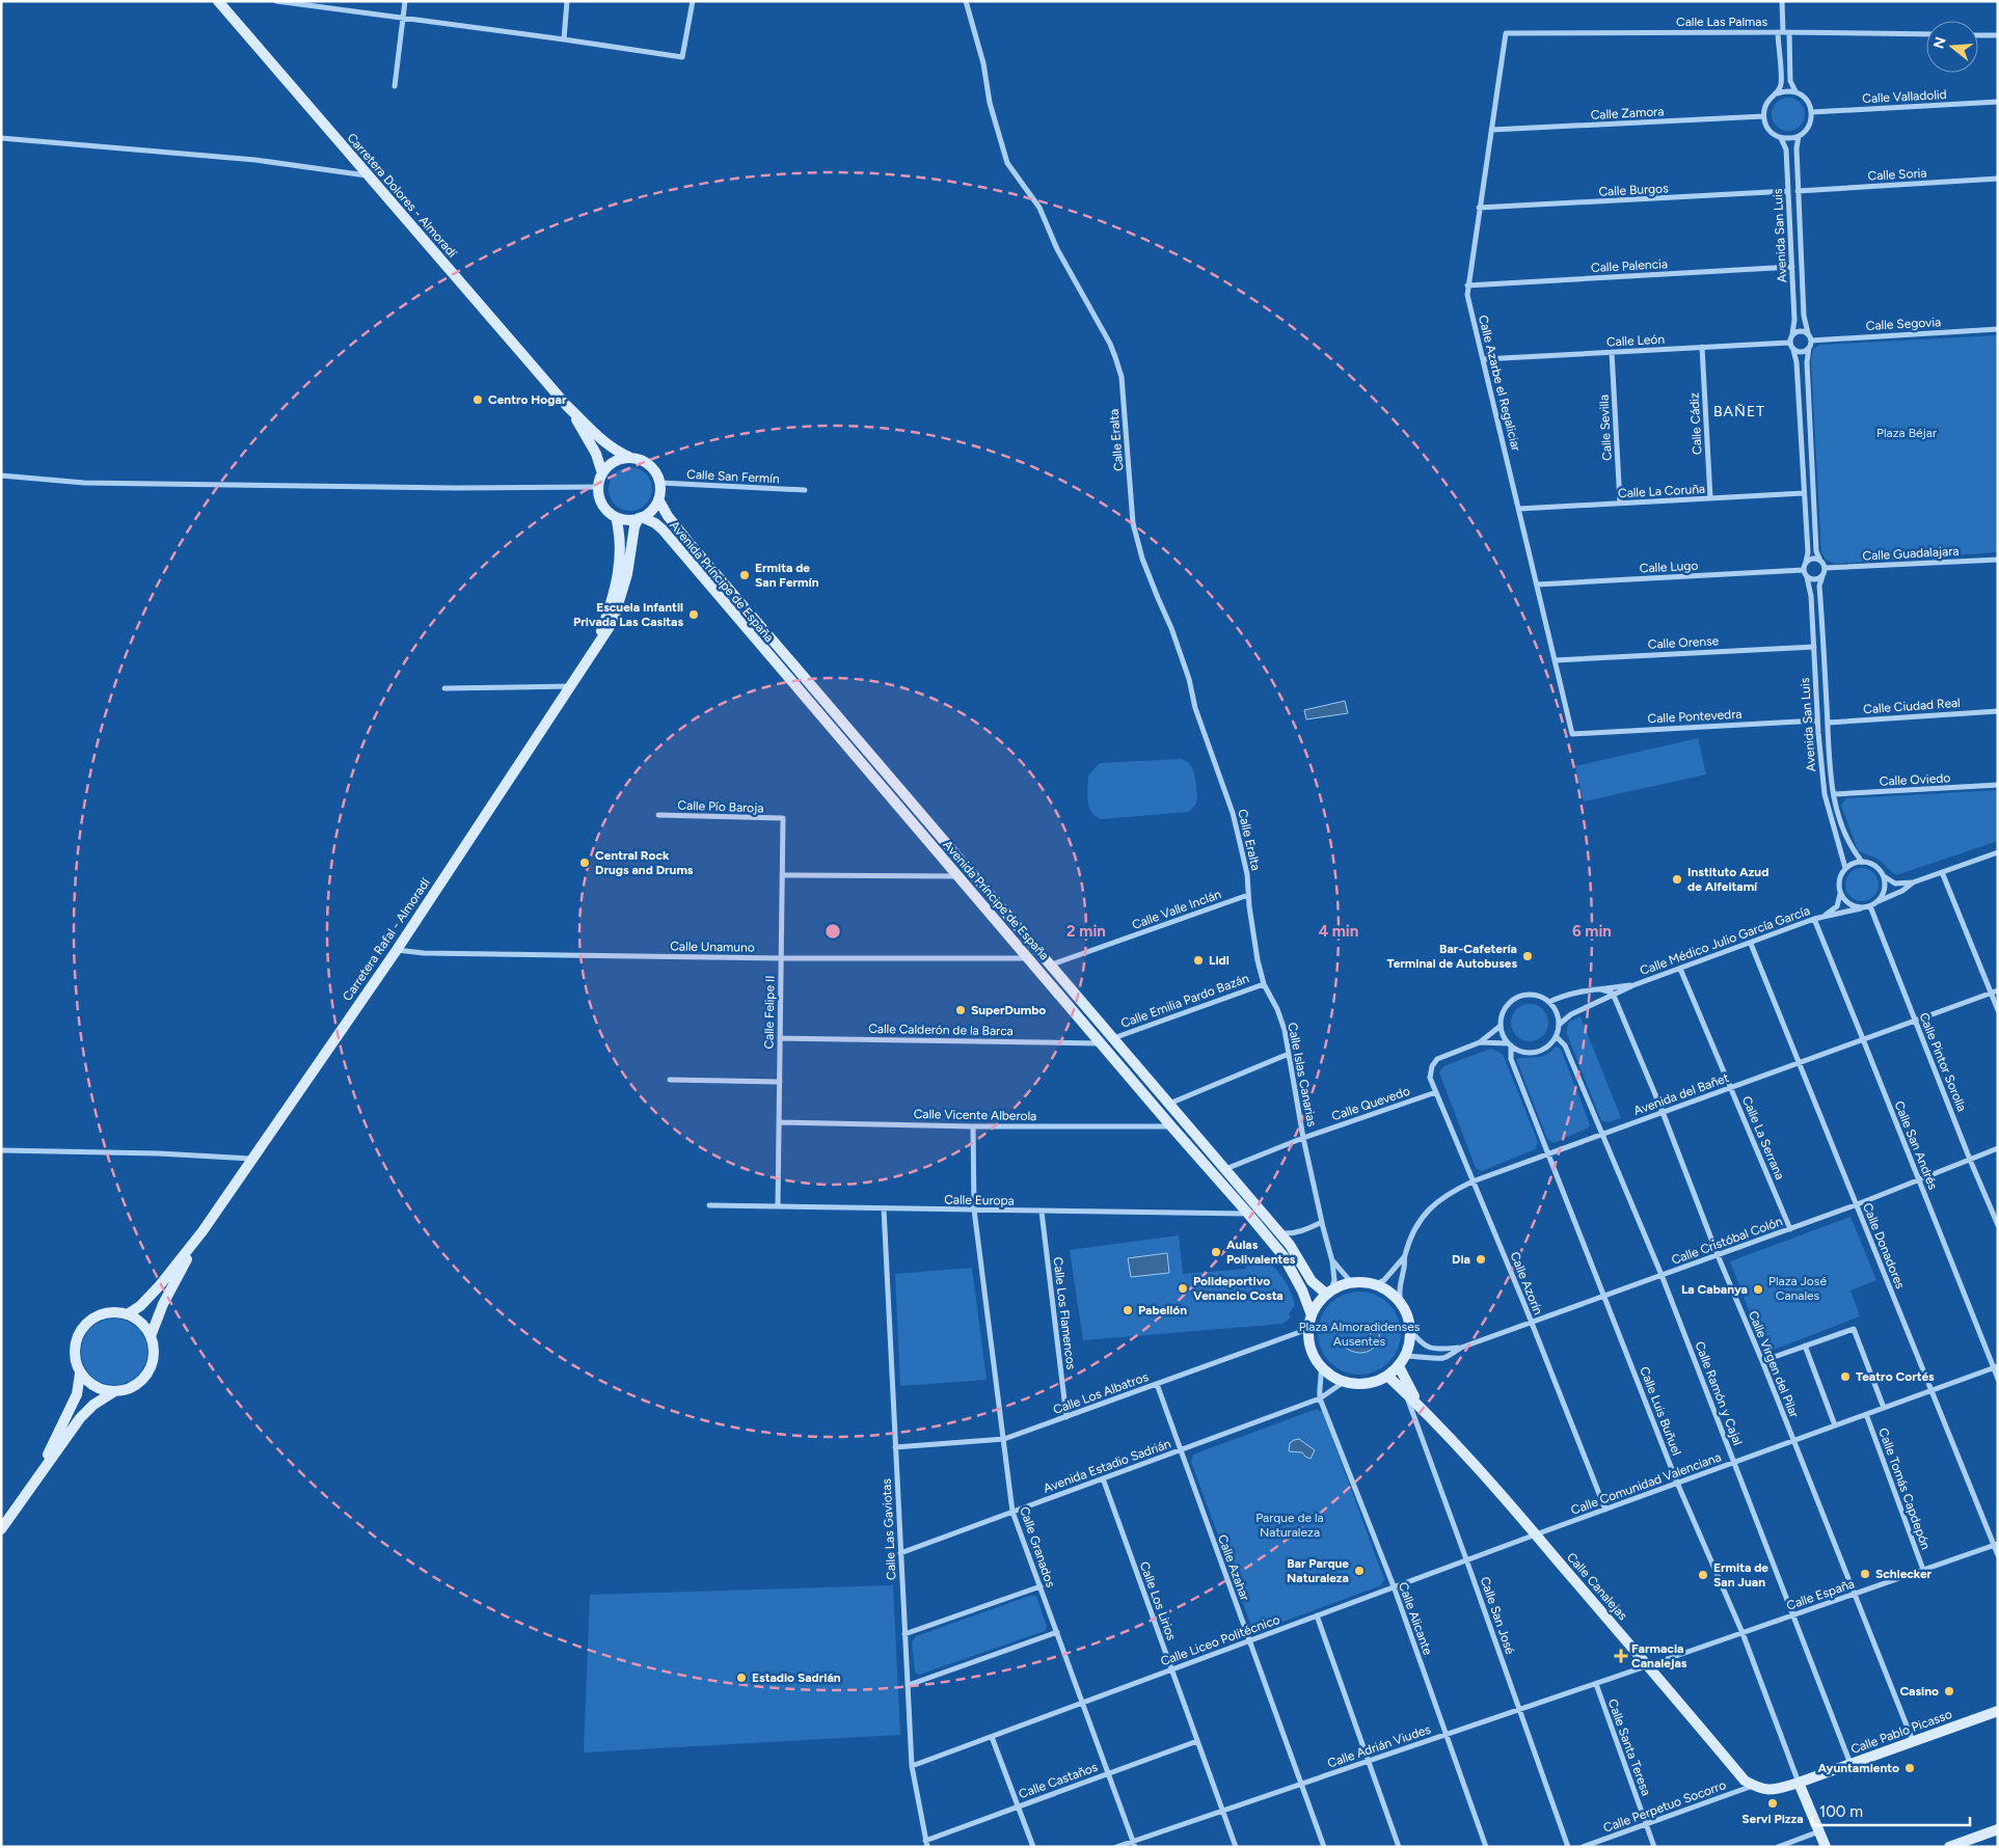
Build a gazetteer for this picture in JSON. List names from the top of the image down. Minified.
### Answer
{"streets":{"main road":["Carretera Dolores - Almoradí","Avenida Príncipe de España","Carretera Rafal - Almoradí","Calle Canalejas","Calle Pablo Picasso"],"street":["Calle Las Palmas","Calle Valladolid","Calle Zamora","Calle Soria","Calle Burgos","Avenida San Luis","Calle Palencia","Calle Segovia","Calle León","Calle Azarbe el Regaliciar","Calle Cádiz","Calle Sevilla","Calle Eralta","Calle San Fermín","Calle La Coruña","Calle Guadalajara","Calle Lugo","Calle Orense","Calle Ciudad Real","Calle Pontevedra","Calle Oviedo","Calle Pío Baroja","Calle Valle Inclán","Calle Médico Julio García García","Calle Unamuno","Calle Emilia Pardo Bazán","Calle Felipe II","Calle Calderón de la Barca","Calle Pintor Sorolla","Calle Islas Canarias","Avenida del Bañet","Calle Quevedo","Calle Vicente Alberola","Calle La Serrana","Calle San Andrés","Calle Europa","Calle Cristóbal Colón","Calle Donadores","Calle Azorín","Calle Los Flamencos","Calle Virgen del Pilar","Calle Los Albatros","Calle Ramón y Cajal","Calle Luis Buñuel","Avenida Estadio Sadrián","Calle Comunidad Valenciana","Calle Tomás Capdepón","Calle Las Gaviotas","Calle Granados","Calle Azahar","Calle España","Calle Los Lirios","Calle San José","Calle Alicante","Calle Liceo Politécnico","Calle Adrián Viudes","Calle Santa Teresa","Calle Castaños","Calle Perpetuo Socorro"]},"crossings":[["Calle Las Palmas","Calle Azarbe el Regaliciar"],["Calle Valladolid","Calle Zamora"],["Calle Valladolid","Avenida San Luis"],["Calle Zamora","Avenida San Luis"],["Calle Zamora","Calle Azarbe el Regaliciar"],["Calle Soria","Avenida San Luis"],["Calle Burgos","Avenida San Luis"],["Calle Burgos","Calle Azarbe el Regaliciar"],["Avenida San Luis","Calle Palencia"],["Avenida San Luis","Calle Segovia"],["Avenida San Luis","Calle León"],["Avenida San Luis","Calle Guadalajara"],["Avenida San Luis","Calle Lugo"],["Avenida San Luis","Calle Orense"],["Avenida San Luis","Calle Ciudad Real"],["Avenida San Luis","Calle Pontevedra"],["Avenida San Luis","Calle Oviedo"],["Avenida San Luis","Calle Médico Julio García García"],["Avenida San Luis","Calle Pintor Sorolla"],["Calle Palencia","Calle Azarbe el Regaliciar"],["Calle Segovia","Calle León"],["Calle León","Calle Azarbe el Regaliciar"],["Calle León","Calle Cádiz"],["Calle León","Calle Sevilla"],["Calle Azarbe el Regaliciar","Calle La Coruña"],["Calle Azarbe el Regaliciar","Calle Lugo"],["Calle Azarbe el Regaliciar","Calle Orense"],["Calle Azarbe el Regaliciar","Calle Pontevedra"],["Calle Cádiz","Calle La Coruña"],["Calle Sevilla","Calle La Coruña"],["Calle Eralta","Calle Valle Inclán"],["Calle Eralta","Calle Islas Canarias"],["Calle San Fermín","Avenida Príncipe de España"],["Calle San Fermín","Carretera Rafal - Almoradí"],["Calle Guadalajara","Calle Lugo"],["Avenida Príncipe de España","Calle Valle Inclán"],["Avenida Príncipe de España","Carretera Rafal - Almoradí"],["Avenida Príncipe de España","Calle Unamuno"],["Avenida Príncipe de España","Calle Emilia Pardo Bazán"],["Avenida Príncipe de España","Calle Calderón de la Barca"],["Avenida Príncipe de España","Calle Islas Canarias"],["Avenida Príncipe de España","Avenida del Bañet"],["Avenida Príncipe de España","Calle Quevedo"],["Avenida Príncipe de España","Calle Vicente Alberola"],["Avenida Príncipe de España","Calle Europa"],["Avenida Príncipe de España","Calle Cristóbal Colón"],["Avenida Príncipe de España","Calle Los Albatros"],["Avenida Príncipe de España","Avenida Estadio Sadrián"],["Avenida Príncipe de España","Calle Canalejas"],["Calle Pío Baroja","Calle Felipe II"],["Calle Valle Inclán","Calle Islas Canarias"],["Carretera Rafal - Almoradí","Calle Unamuno"],["Calle Médico Julio García García","Calle Pintor Sorolla"],["Calle Médico Julio García García","Calle La Serrana"],["Calle Médico Julio García García","Calle San Andrés"],["Calle Médico Julio García García","Calle Donadores"],["Calle Médico Julio García García","Calle Virgen del Pilar"],["Calle Médico Julio García García","Calle Ramón y Cajal"],["Calle Médico Julio García García","Calle Luis Buñuel"],["Calle Unamuno","Calle Felipe II"],["Calle Emilia Pardo Bazán","Calle Islas Canarias"],["Calle Felipe II","Calle Calderón de la Barca"],["Calle Felipe II","Calle Vicente Alberola"],["Calle Felipe II","Calle Europa"],["Calle Pintor Sorolla","Avenida del Bañet"],["Calle Pintor Sorolla","Calle Cristóbal Colón"],["Calle Islas Canarias","Avenida del Bañet"],["Calle Islas Canarias","Calle Quevedo"],["Calle Islas Canarias","Calle Cristóbal Colón"],["Calle Islas Canarias","Calle Los Albatros"],["Calle Islas Canarias","Avenida Estadio Sadrián"],["Calle Islas Canarias","Calle Canalejas"],["Avenida del Bañet","Calle La Serrana"],["Avenida del Bañet","Calle San Andrés"],["Avenida del Bañet","Calle Cristóbal Colón"],["Avenida del Bañet","Calle Donadores"],["Avenida del Bañet","Calle Azorín"],["Avenida del Bañet","Calle Virgen del Pilar"],["Avenida del Bañet","Calle Los Albatros"],["Avenida del Bañet","Calle Ramón y Cajal"],["Avenida del Bañet","Calle Luis Buñuel"],["Avenida del Bañet","Avenida Estadio Sadrián"],["Avenida del Bañet","Calle Canalejas"],["Calle Quevedo","Calle Azorín"],["Calle Vicente Alberola","Calle Granados"],["Calle La Serrana","Calle Cristóbal Colón"],["Calle San Andrés","Calle Cristóbal Colón"],["Calle San Andrés","Calle Comunidad Valenciana"],["Calle Europa","Calle Los Flamencos"],["Calle Europa","Calle Las Gaviotas"],["Calle Europa","Calle Granados"],["Calle Cristóbal Colón","Calle Donadores"],["Calle Cristóbal Colón","Calle Azorín"],["Calle Cristóbal Colón","Calle Virgen del Pilar"],["Calle Cristóbal Colón","Calle Los Albatros"],["Calle Cristóbal Colón","Calle Ramón y Cajal"],["Calle Cristóbal Colón","Calle Luis Buñuel"],["Calle Cristóbal Colón","Avenida Estadio Sadrián"],["Calle Cristóbal Colón","Calle Canalejas"],["Calle Donadores","Calle Comunidad Valenciana"],["Calle Donadores","Calle España"],["Calle Azorín","Calle Comunidad Valenciana"],["Calle Los Flamencos","Calle Los Albatros"],["Calle Virgen del Pilar","Calle Comunidad Valenciana"],["Calle Virgen del Pilar","Calle España"],["Calle Virgen del Pilar","Calle Pablo Picasso"],["Calle Los Albatros","Avenida Estadio Sadrián"],["Calle Los Albatros","Calle Las Gaviotas"],["Calle Los Albatros","Calle Granados"],["Calle Los Albatros","Calle Azahar"],["Calle Los Albatros","Calle Canalejas"],["Calle Ramón y Cajal","Calle Luis Buñuel"],["Calle Ramón y Cajal","Calle Comunidad Valenciana"],["Calle Ramón y Cajal","Calle España"],["Calle Ramón y Cajal","Calle Pablo Picasso"],["Calle Luis Buñuel","Calle Comunidad Valenciana"],["Calle Luis Buñuel","Calle España"],["Calle Luis Buñuel","Calle Pablo Picasso"],["Avenida Estadio Sadrián","Calle Las Gaviotas"],["Avenida Estadio Sadrián","Calle Granados"],["Avenida Estadio Sadrián","Calle Azahar"],["Avenida Estadio Sadrián","Calle Canalejas"],["Avenida Estadio Sadrián","Calle Los Lirios"],["Avenida Estadio Sadrián","Calle Alicante"],["Calle Comunidad Valenciana","Calle Tomás Capdepón"],["Calle Comunidad Valenciana","Calle Canalejas"],["Calle Comunidad Valenciana","Calle Liceo Politécnico"],["Calle Tomás Capdepón","Calle España"],["Calle Las Gaviotas","Calle Liceo Politécnico"],["Calle Las Gaviotas","Calle Castaños"],["Calle Granados","Calle Liceo Politécnico"],["Calle Granados","Calle Adrián Viudes"],["Calle Granados","Calle Castaños"],["Calle Azahar","Calle Liceo Politécnico"],["Calle Azahar","Calle Adrián Viudes"],["Calle Canalejas","Calle España"],["Calle Canalejas","Calle San José"],["Calle Canalejas","Calle Liceo Politécnico"],["Calle Canalejas","Calle Pablo Picasso"],["Calle Canalejas","Calle Adrián Viudes"],["Calle Canalejas","Calle Perpetuo Socorro"],["Calle España","Calle Adrián Viudes"],["Calle Los Lirios","Calle Liceo Politécnico"],["Calle Los Lirios","Calle Adrián Viudes"],["Calle Los Lirios","Calle Castaños"],["Calle San José","Calle Liceo Politécnico"],["Calle San José","Calle Adrián Viudes"],["Calle Alicante","Calle Liceo Politécnico"],["Calle Alicante","Calle Adrián Viudes"],["Calle Pablo Picasso","Calle Perpetuo Socorro"],["Calle Adrián Viudes","Calle Santa Teresa"],["Calle Santa Teresa","Calle Perpetuo Socorro"]],"districts":["BAÑET"],"parks":["Plaza Béjar","Plaza José Canales","Plaza Almoradidenses Ausentes","Parque de la Naturaleza"],"places":{"other":["Centro Hogar","Ermita de San Fermín","Escuela Infantil Privada Las Casitas","Central Rock Drugs and Drums","Instituto Azud de Alfeitamí","Bar-Cafetería Terminal de Autobuses","Lidl","SuperDumbo","Aulas Polivalentes","Dia","Polideportivo Venancio Costa","La Cabanya","Pabellón","Teatro Cortés","Bar Parque Naturaleza","Schlecker","Ermita de San Juan","Estadio Sadrián","Casino","Ayuntamiento","Servi Pizza"],"health":["Farmacia Canalejas"]},"scale_bar":"100 m","north":"left","rings":["2 min","4 min","6 min"]}
